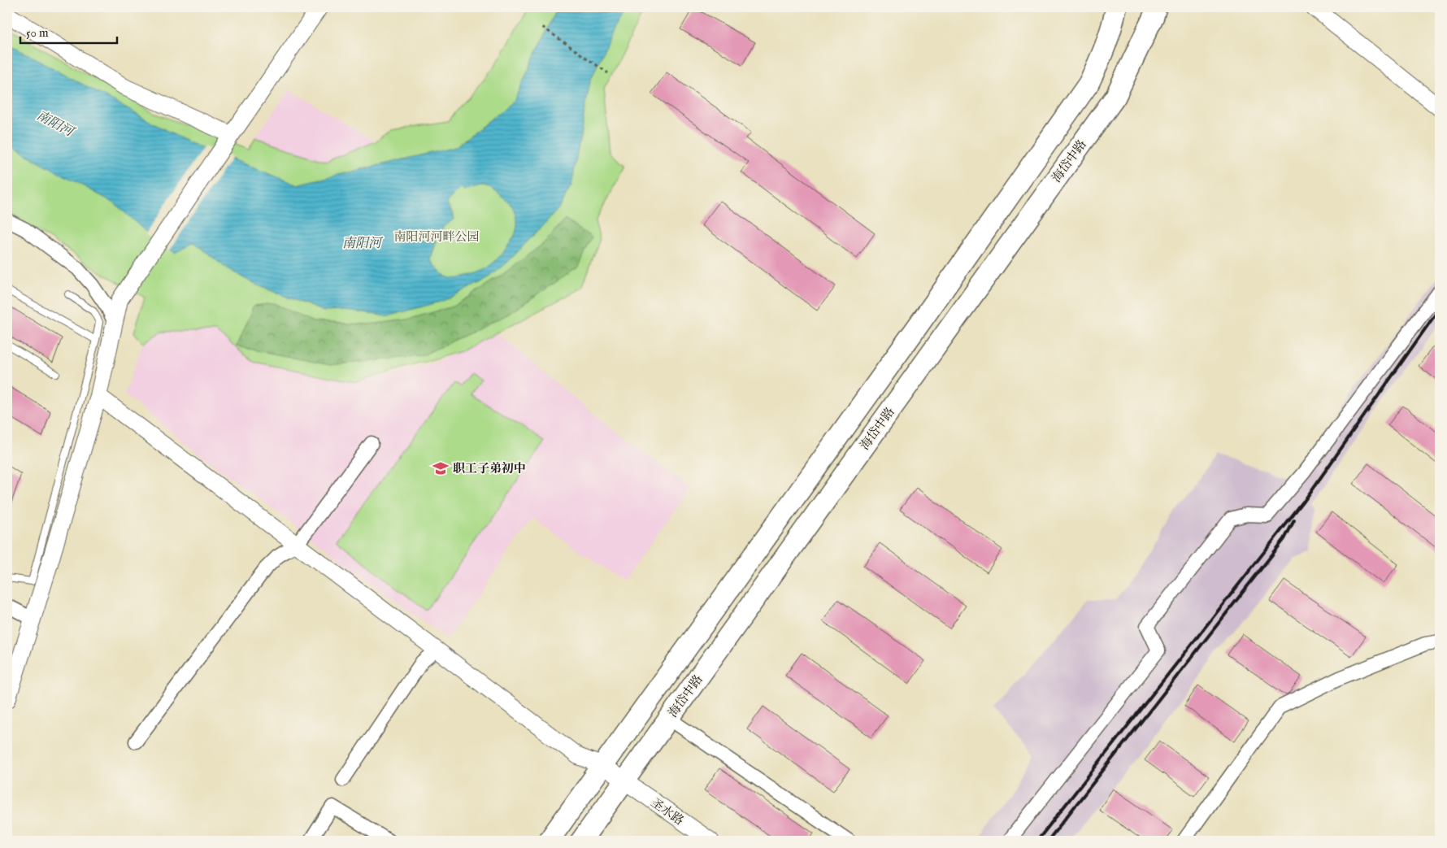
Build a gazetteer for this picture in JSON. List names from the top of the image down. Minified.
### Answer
{"streets":{"main road":["海岱中路"],"street":["圣水路"]},"crossings":[["海岱中路","圣水路"]],"water":["南阳河"],"parks":["南阳河河畔公园"],"places":{"school or university":["职工子弟初中"]},"scale_bar":"50 m"}
